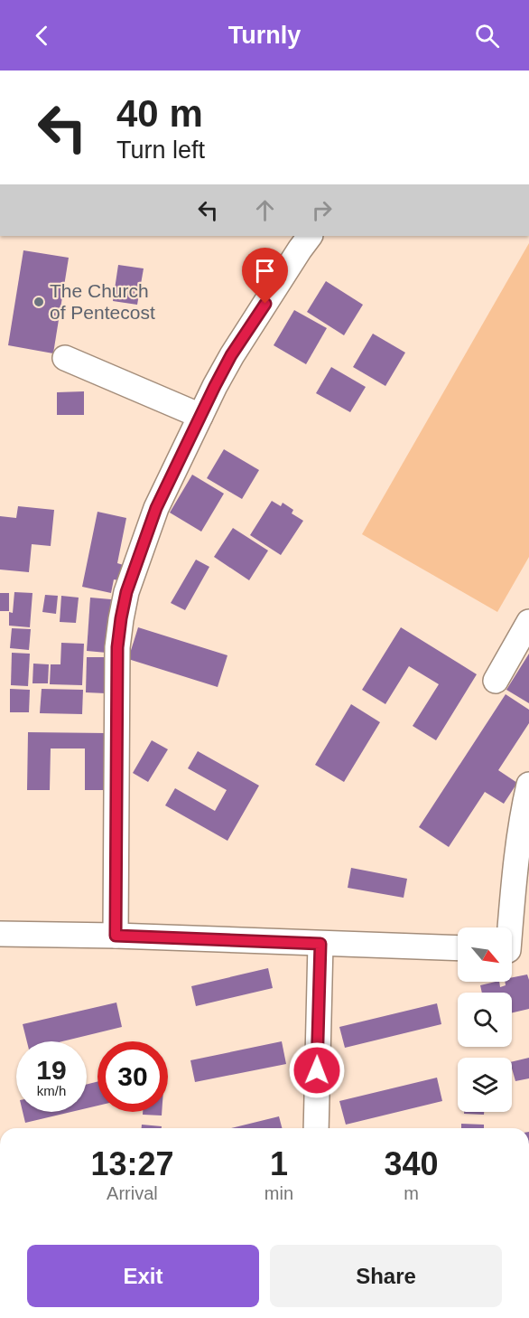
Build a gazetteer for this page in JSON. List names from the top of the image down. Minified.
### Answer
{"places":["The Church of Pentecost"],"north":"bottom right","page":{"header":"Turnly","turn":["40 m","Turn left"],"speed":"19 km/h","limit":"30","eta":["13:27","Arrival","1","min","340","m"],"buttons":["Exit","Share"]}}
